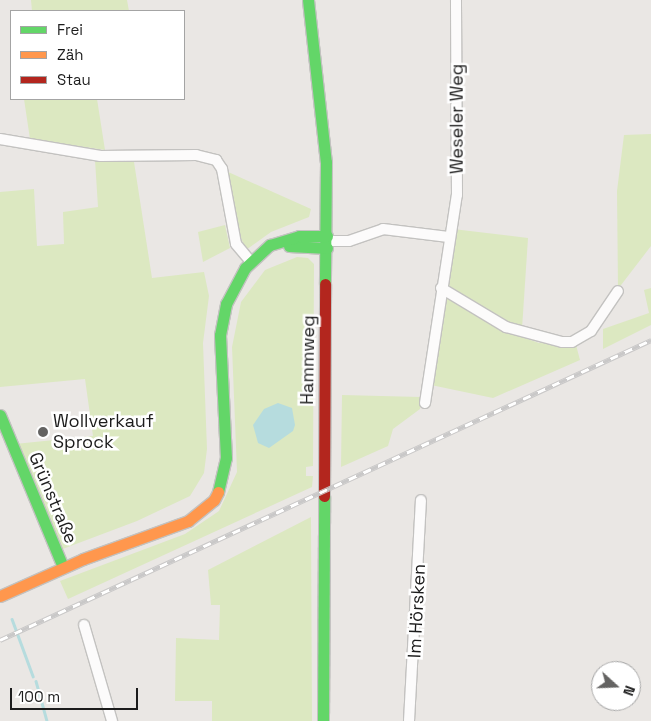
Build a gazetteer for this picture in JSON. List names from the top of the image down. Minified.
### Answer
{"streets":{"main road":["Hammweg","Grünstraße"],"street":["Weseler Weg","Im Hörsken"]},"places":["Wollverkauf Sprock"],"legend":["Frei","Zäh","Stau"],"scale_bar":"100 m","north":"right"}
